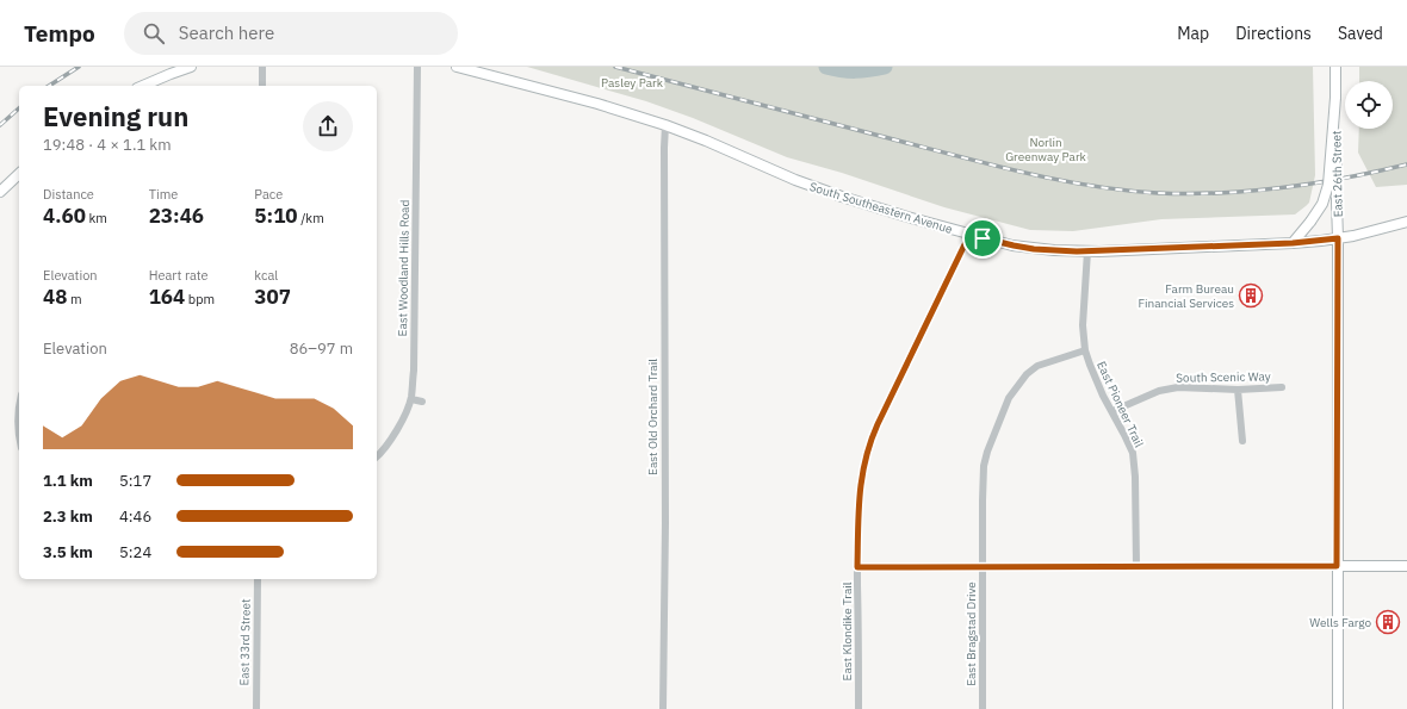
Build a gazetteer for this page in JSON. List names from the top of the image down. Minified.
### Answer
{"streets":{"main road":["East 26th Street","South Southeastern Avenue"],"street":["East Woodland Hills Road","South Scenic Way","East Pioneer Trail","East Old Orchard Trail","East Klondike Trail","East Bragstad Drive","East 33rd Street"]},"crossings":[["East 26th Street","South Southeastern Avenue"],["South Southeastern Avenue","East Pioneer Trail"],["South Southeastern Avenue","East Old Orchard Trail"],["South Southeastern Avenue","East Klondike Trail"],["South Scenic Way","East Pioneer Trail"],["East Pioneer Trail","East Bragstad Drive"]],"parks":["Pasley Park","Norlin Greenway Park"],"places":{"building":["Farm Bureau Financial Services","Wells Fargo"]},"page":{"header":"Tempo","search":"Search here","nav":["Map","Directions","Saved"],"heading":["Evening run","19:48 · 4 × 1.1 km"],"stats":[["Distance","4.60 km"],["Time","23:46"],["Pace","5:10 /km"],["Elevation","48 m"],["Heart rate","164 bpm"],["kcal","307"]],"chart":["Elevation","86–97 m"],"list":[{"name":"1.1 km","note":"5:17"},{"name":"2.3 km","note":"4:46"},{"name":"3.5 km","note":"5:24"}]}}
